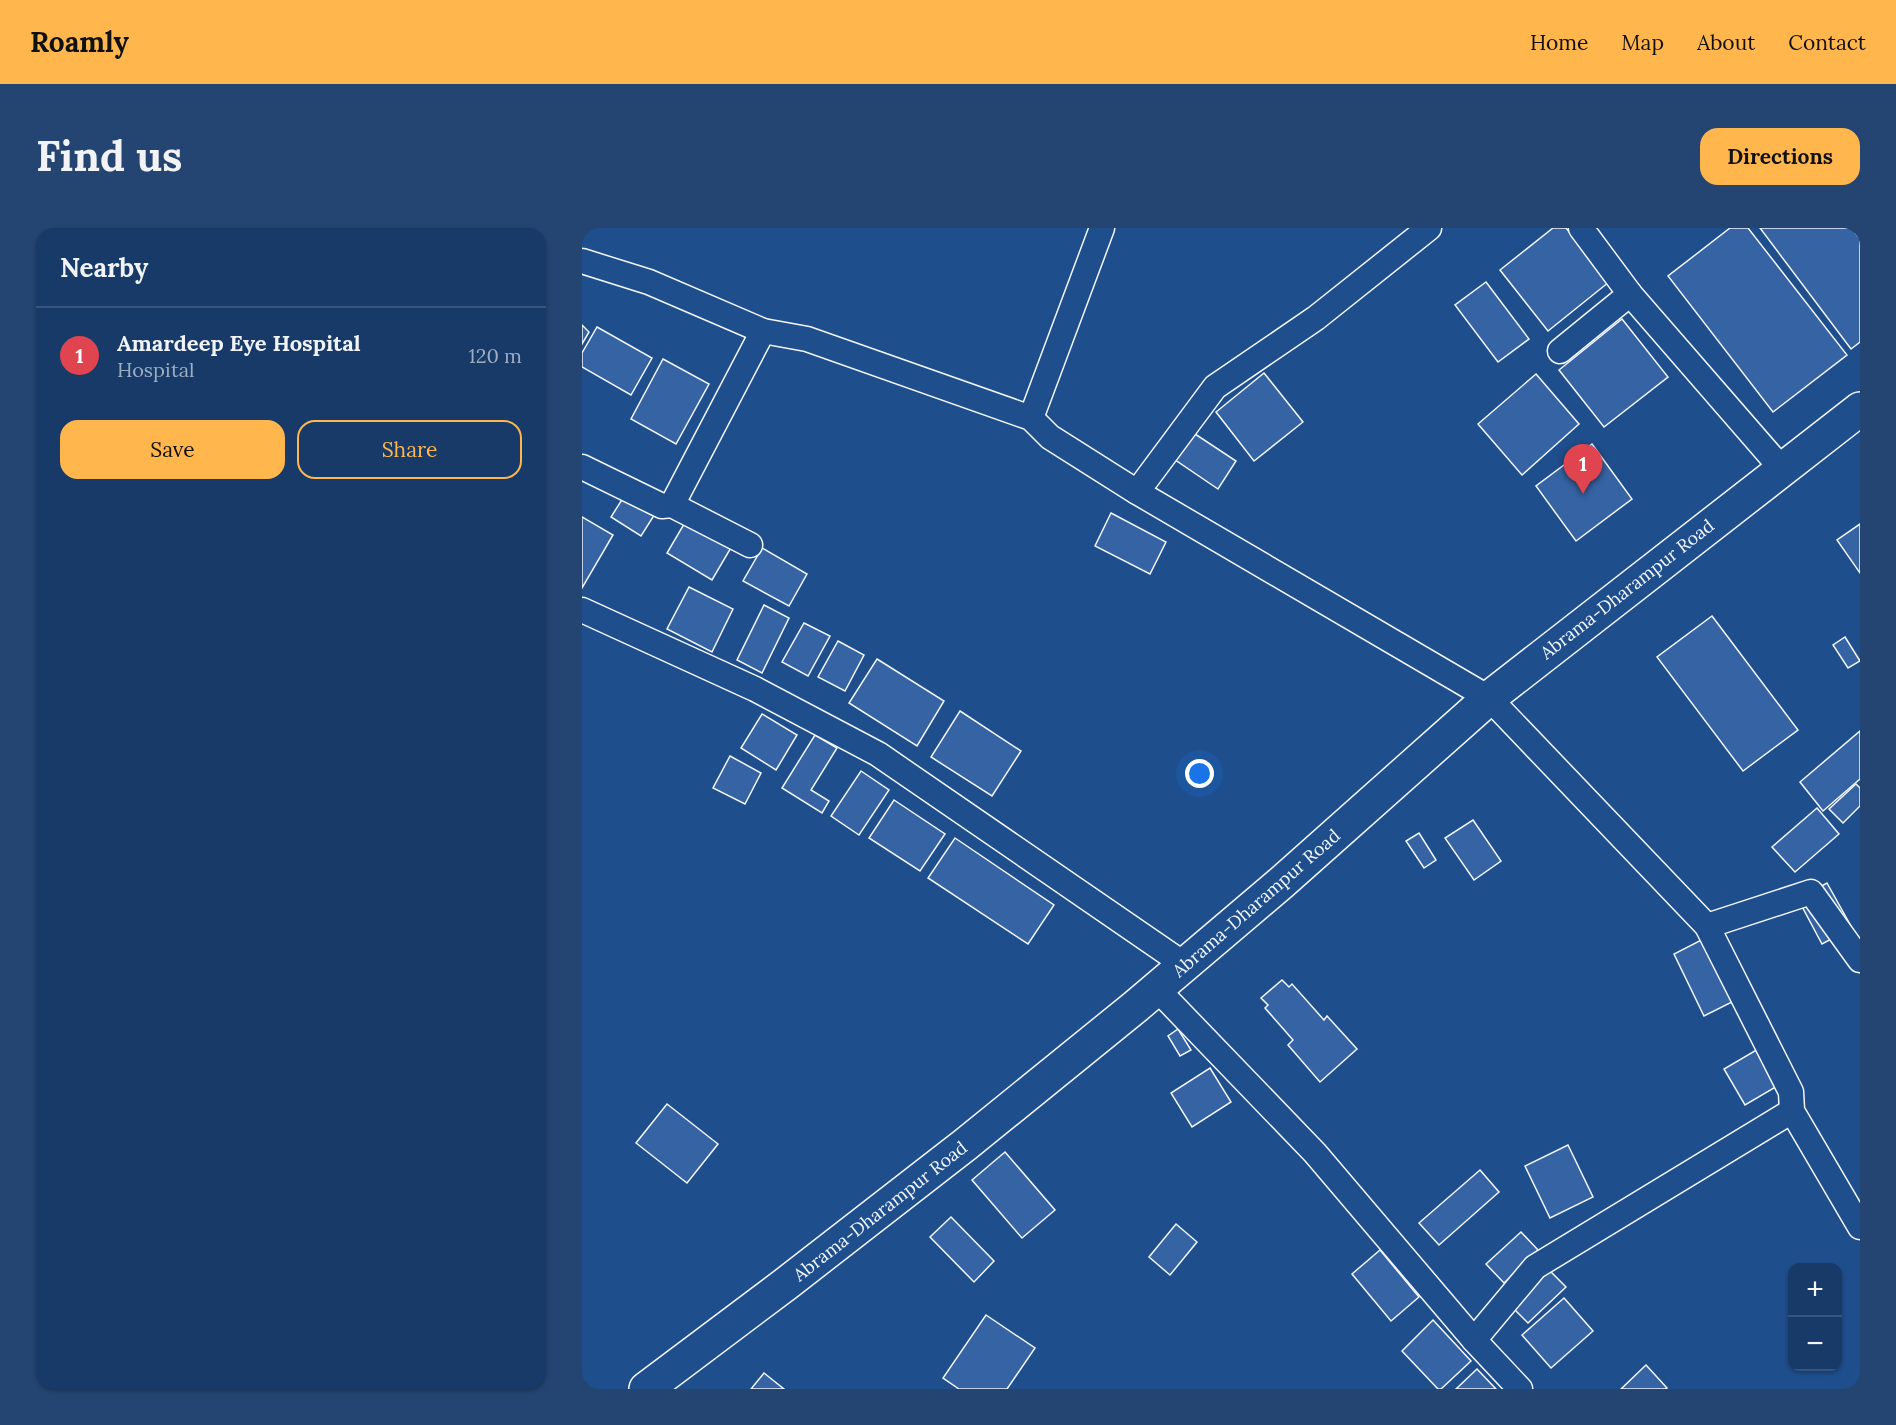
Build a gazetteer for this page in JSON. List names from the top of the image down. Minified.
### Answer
{"streets":{"main road":["Abrama-Dharampur Road"]},"page":{"header":"Roamly","nav":["Home","Map","About","Contact"],"buttons":["Directions",["Save","Share"]],"title":"Find us","heading":"Nearby","list":[{"mark":"1","name":"Amardeep Eye Hospital","note":"Hospital","value":"120 m"}],"pins":"1","map_buttons":["+","−"]}}
